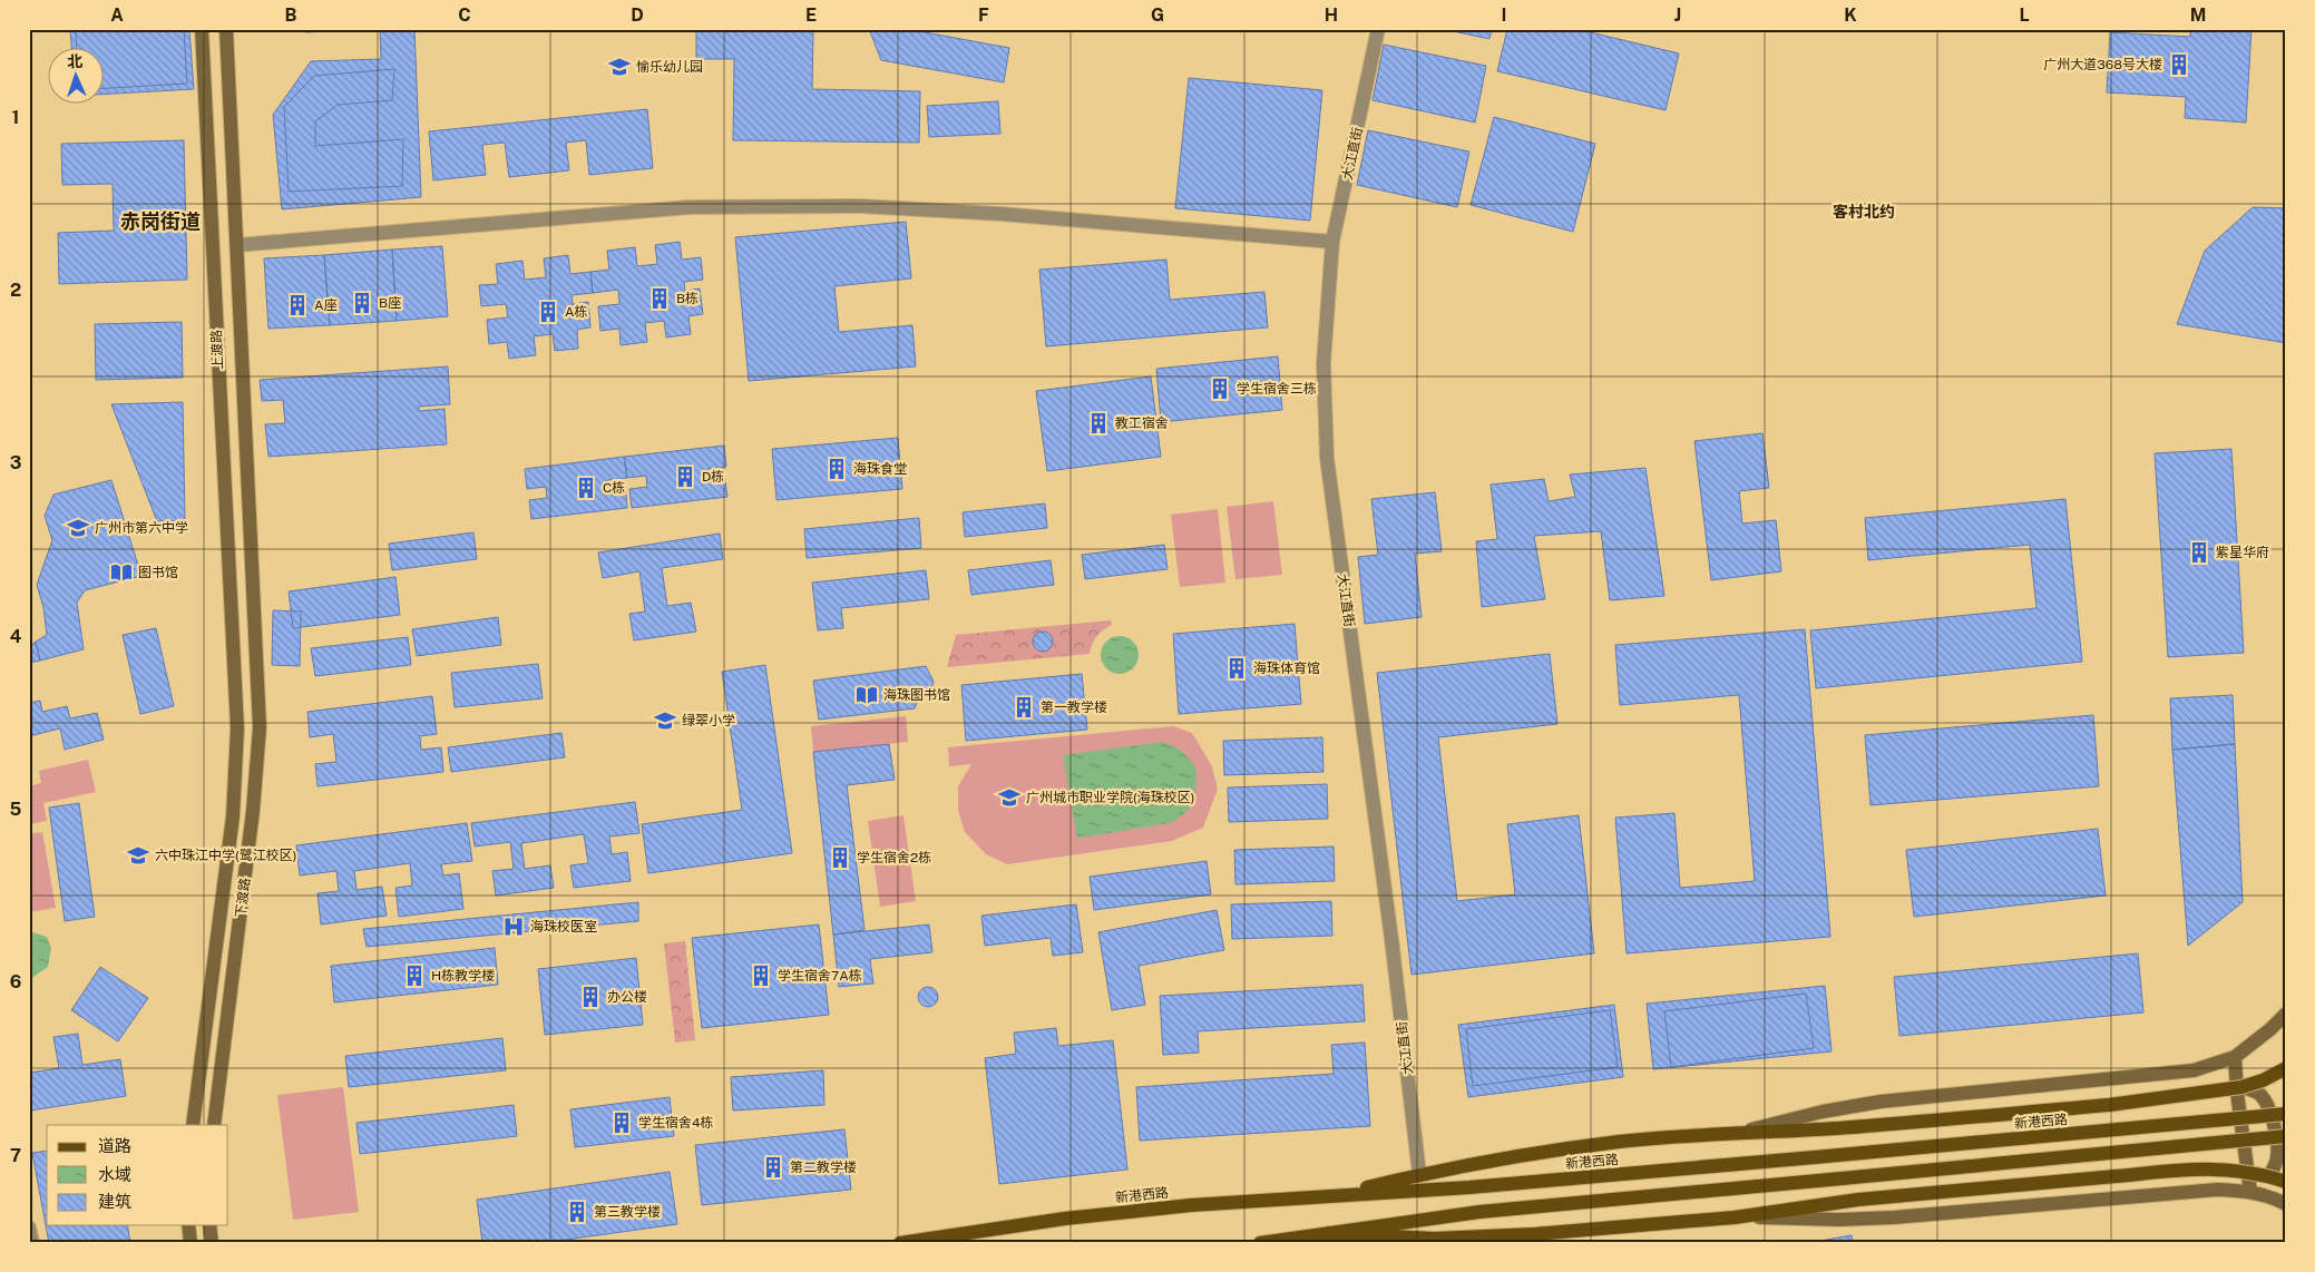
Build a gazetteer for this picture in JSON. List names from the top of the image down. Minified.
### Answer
{"streets":{"main road":["上渡路","下渡路","新港西路"],"street":["大江直街"]},"crossings":[["上渡路","下渡路"]],"districts":["客村北约","赤岗街道"],"places":{"building":["广州大道368号大楼","B栋","B座","A座","A栋","学生宿舍三栋","教工宿舍","海珠食堂","D栋","C栋","紫星华府","海珠体育馆","第一教学楼","学生宿舍2栋","H栋教学楼","学生宿舍7A栋","办公楼","学生宿舍4栋","第二教学楼","第三教学楼"],"school or university":["愉乐幼儿园","广州市第六中学","绿翠小学","广州城市职业学院(海珠校区)","六中珠江中学(鹭江校区)"],"library":["图书馆","海珠图书馆"],"hospital":["海珠校医室"]},"legend":["道路","水域","建筑"],"north":"top","grid":{"columns":["A","B","C","D","E","F","G","H","I","J","K","L","M"],"rows":["1","2","3","4","5","6","7"]}}
